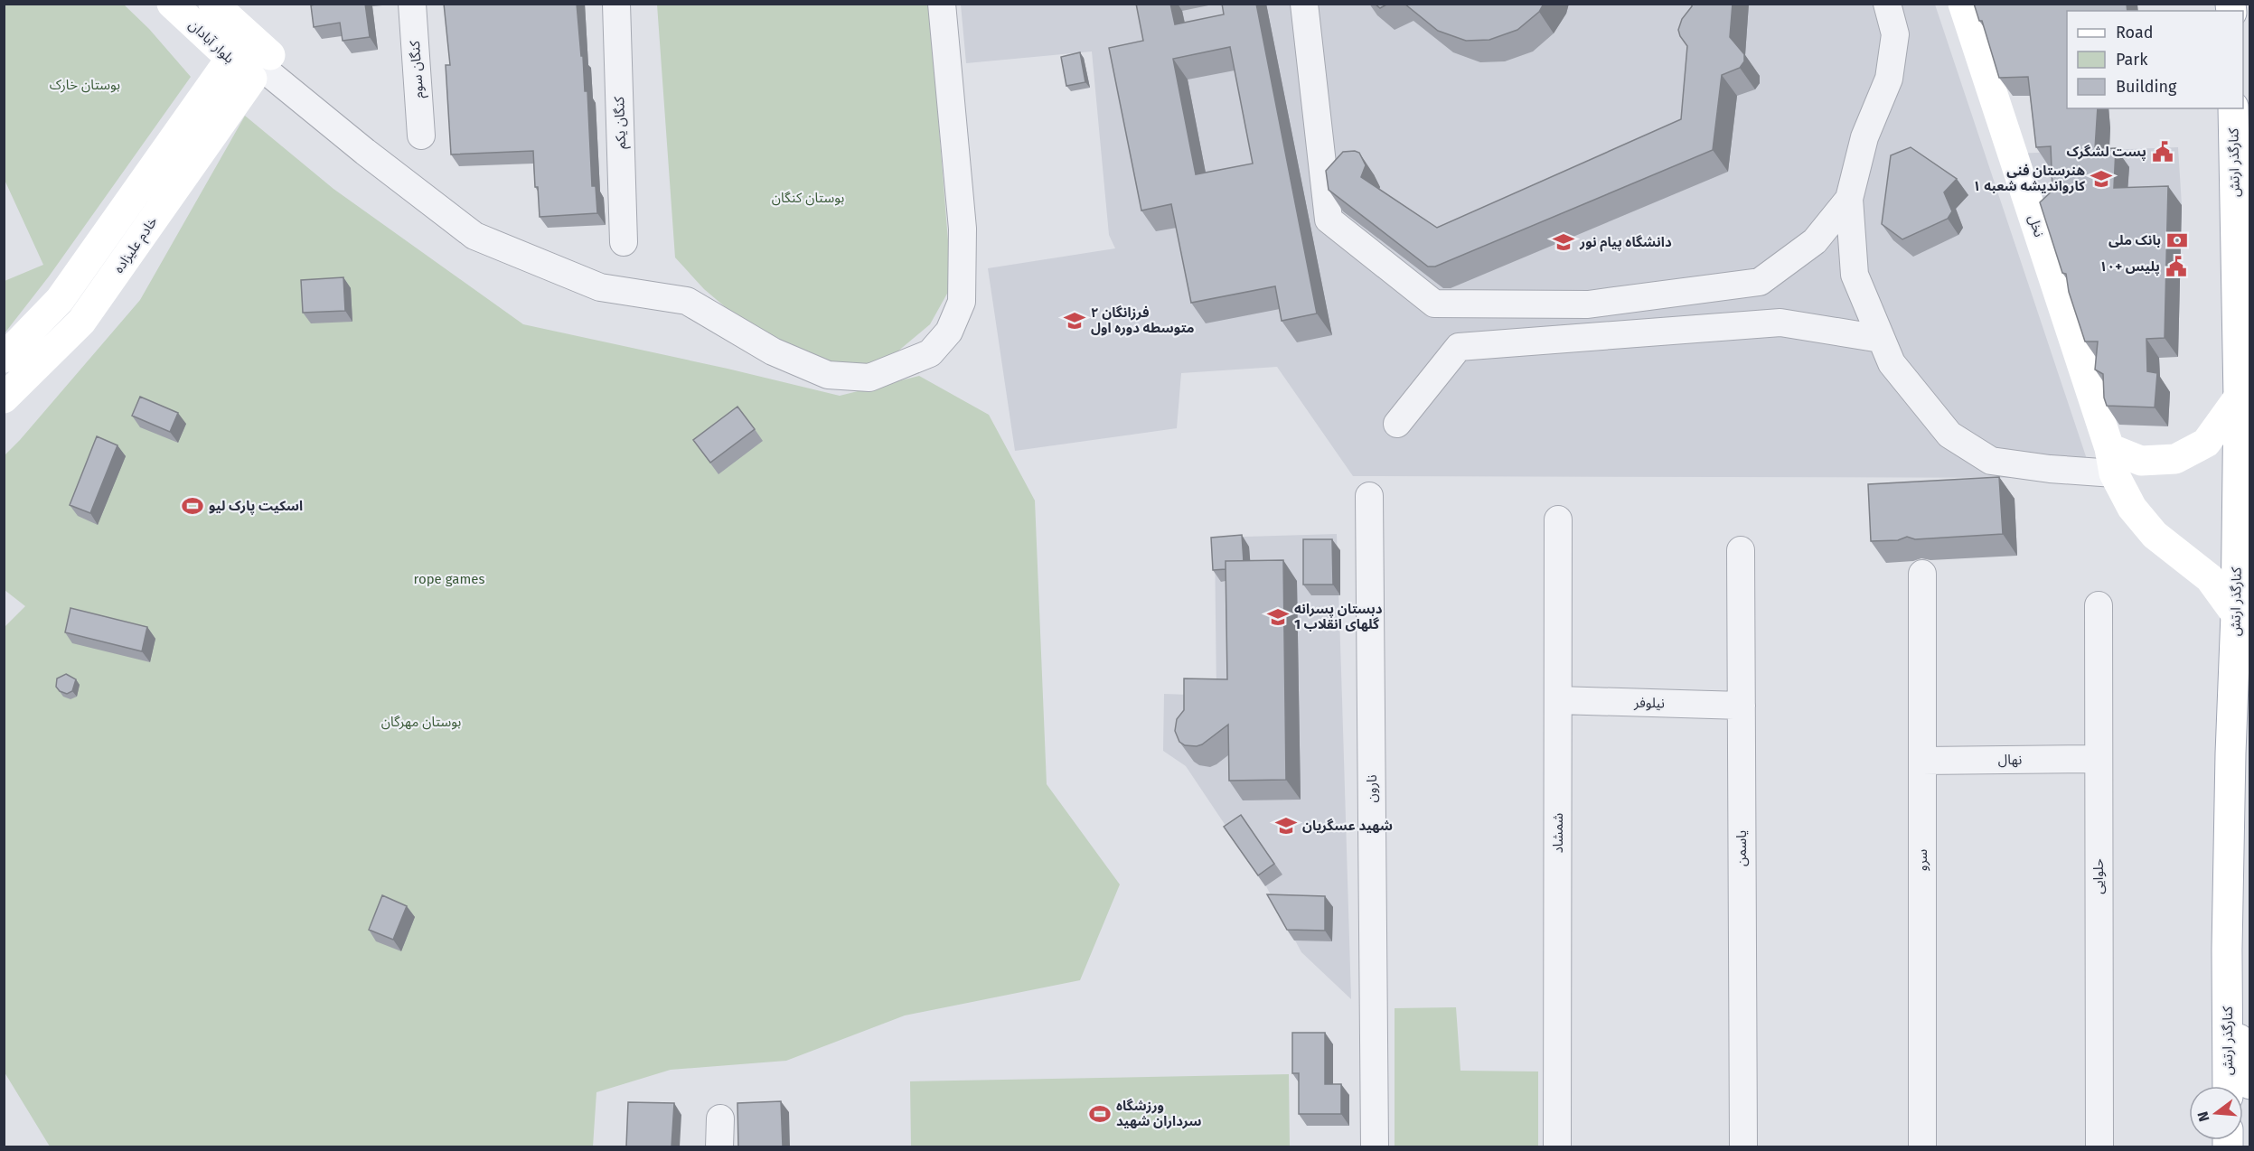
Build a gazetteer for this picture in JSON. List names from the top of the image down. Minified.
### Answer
{"streets":{"main road":["بلوار آبادان","کنارگذر ارتش","نخل","خادم علیزاده"],"street":["کنگان سوم","کنگان یکم","نیلوفر","نهال","نارون","شمشاد","یاسمن","سرو","حلوایی"]},"crossings":[["بلوار آبادان","خادم علیزاده"],["کنارگذر ارتش","نخل"],["نیلوفر","شمشاد"],["نیلوفر","یاسمن"],["نهال","سرو"],["نهال","حلوایی"]],"parks":["بوستان خارک","بوستان کنگان","rope games","بوستان مهرگان"],"places":{"public building":["پست لشگرک","پلیس +۱۰"],"school or university":["هنرستان فنی کارواندیشه شعبه ۱","دانشگاه پیام نور","فرزانگان ۲ متوسطه دوره اول","دبستان پسرانه گلهای انقلاب 1","شهید عسگریان"],"bank":["بانک ملی"],"sports":["اسکیت پارک لیو","ورزشگاه سرداران شهید"]},"legend":["Road","Park","Building"],"north":"left"}
